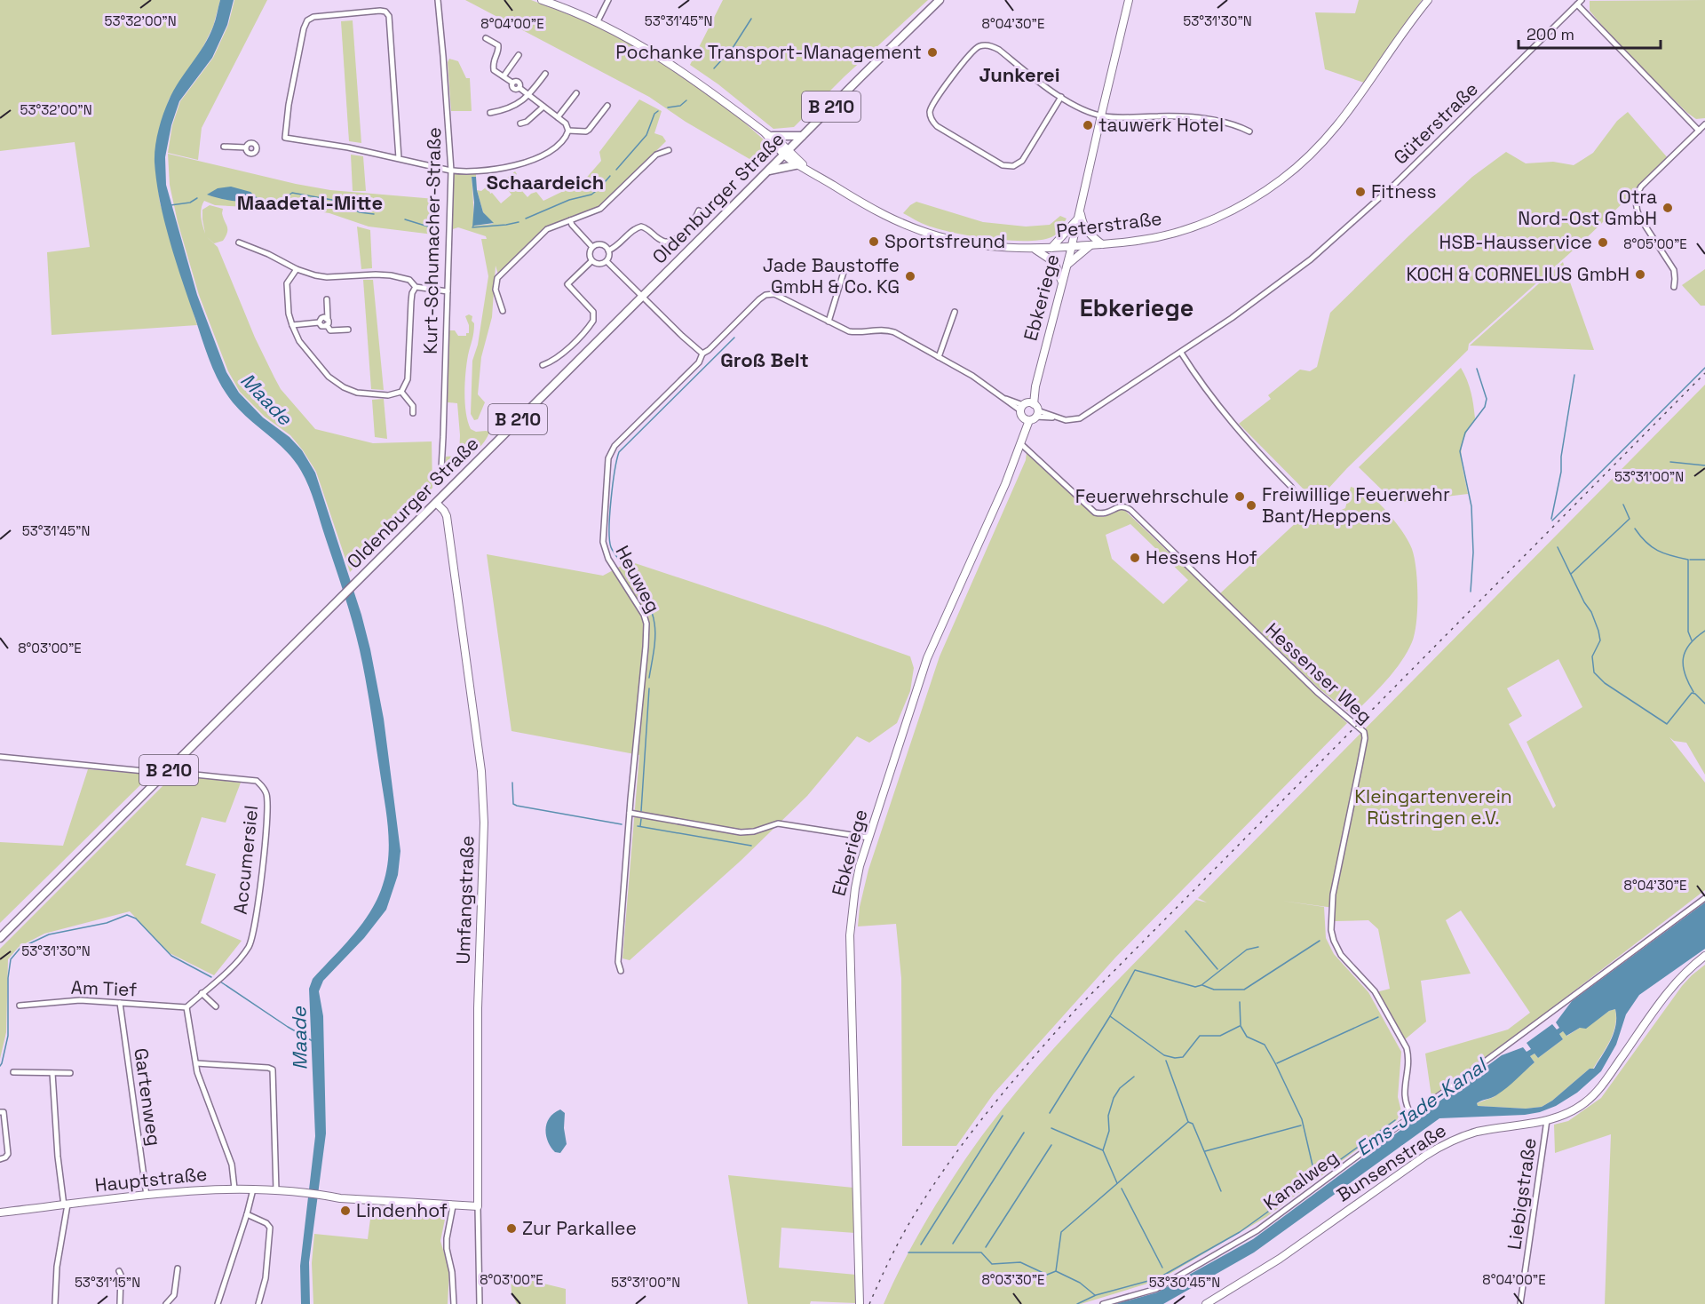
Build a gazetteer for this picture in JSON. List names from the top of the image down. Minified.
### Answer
{"streets":{"main road":["B 210","Oldenburger Straße"],"street":["Güterstraße","Peterstraße","Kurt-Schumacher-Straße","Ebkeriege","Heuweg","Hessenser Weg","Accumersiel","Umfangstraße","Am Tief","Gartenweg","Bunsenstraße","Hauptstraße","Kanalweg","Liebigstraße"]},"crossings":[["Güterstraße","Ebkeriege"],["Oldenburger Straße","Peterstraße"],["Oldenburger Straße","Accumersiel"],["Oldenburger Straße","Umfangstraße"],["Peterstraße","Ebkeriege"],["Ebkeriege","Hessenser Weg"],["Hessenser Weg","Kanalweg"],["Accumersiel","Am Tief"],["Umfangstraße","Hauptstraße"],["Am Tief","Gartenweg"],["Gartenweg","Hauptstraße"],["Bunsenstraße","Liebigstraße"]],"districts":["Junkerei","Schaardeich","Maadetal-Mitte","Ebkeriege","Groß Belt"],"water":["Maade","Ems-Jade-Kanal"],"parks":["Kleingartenverein Rüstringen e.V."],"places":["Pochanke Transport-Management","tauwerk Hotel","Fitness","Otra Nord-Ost GmbH","Sportsfreund","HSB-Hausservice","KOCH & CORNELIUS GmbH","Jade Baustoffe GmbH & Co. KG","Feuerwehrschule","Freiwillige Feuerwehr Bant/Heppens","Hessens Hof","Lindenhof","Zur Parkallee"],"scale_bar":"200 m","coordinates":["53°32'00\"N","53°31'45\"N","53°31'30\"N","8°04'00\"E","8°04'30\"E","8°05'00\"E","53°31'00\"N","8°03'00\"E","8°03'30\"E","53°31'15\"N","53°30'45\"N"]}
